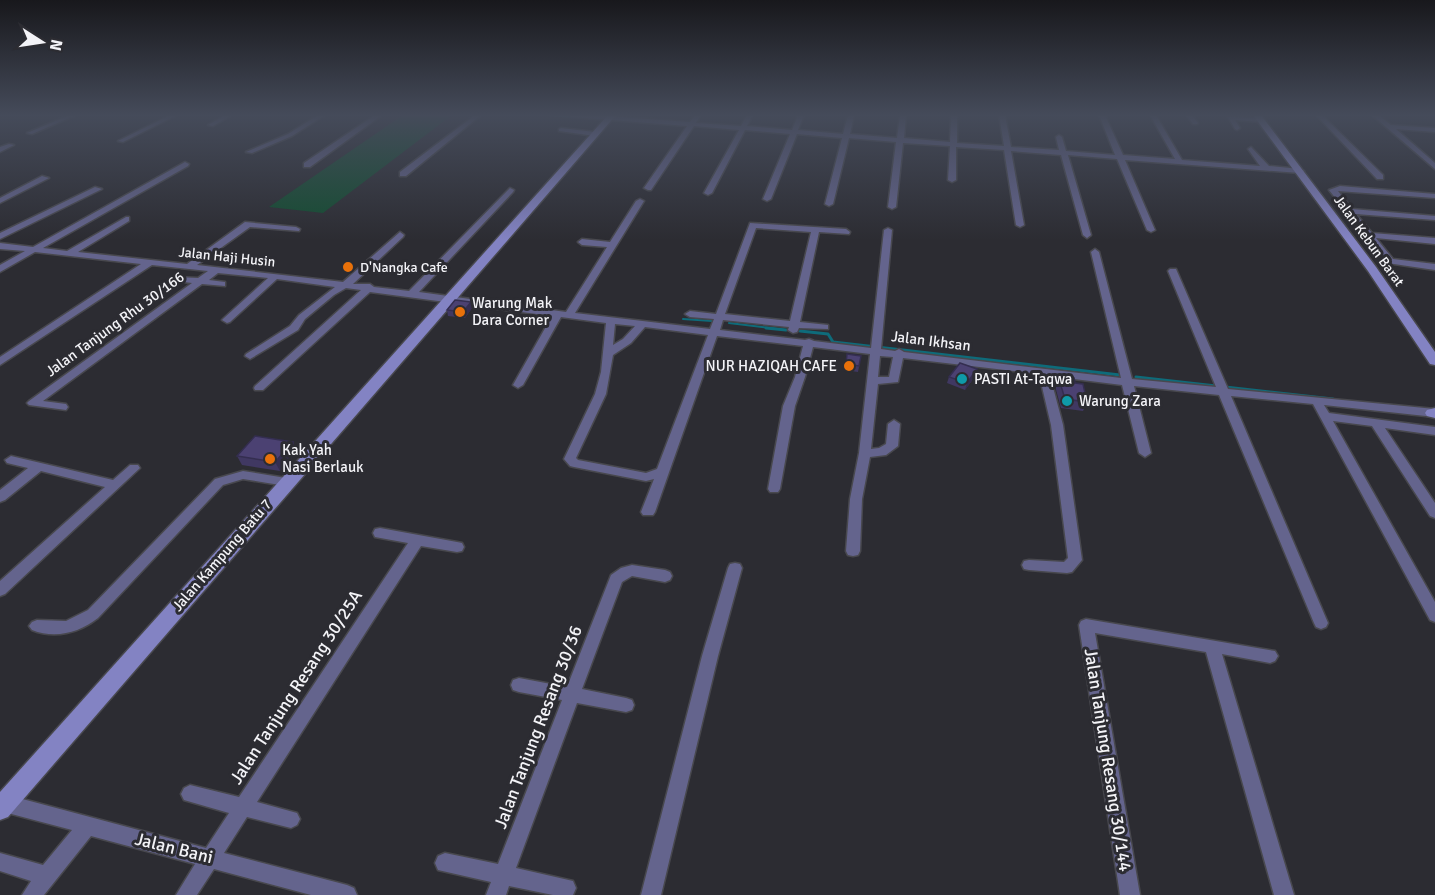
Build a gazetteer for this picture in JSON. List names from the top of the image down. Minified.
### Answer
{"streets":{"street":["Jalan Kebun Barat","Jalan Haji Husin","Jalan Tanjung Rhu 30/166","Jalan Ikhsan","Jalan Kampung Batu 7","Jalan Tanjung Resang 30/25A","Jalan Tanjung Resang 30/36","Jalan Tanjung Resang 30/144","Jalan Bani"]},"crossings":[["Jalan Haji Husin","Jalan Tanjung Rhu 30/166"],["Jalan Haji Husin","Jalan Ikhsan"],["Jalan Haji Husin","Jalan Kampung Batu 7"],["Jalan Ikhsan","Jalan Kampung Batu 7"],["Jalan Kampung Batu 7","Jalan Bani"],["Jalan Tanjung Resang 30/25A","Jalan Bani"]],"places":["D'Nangka Cafe","Warung Mak Dara Corner","NUR HAZIQAH CAFE","PASTI At-Taqwa","Warung Zara","Kak Yah Nasi Berlauk"],"north":"right"}
